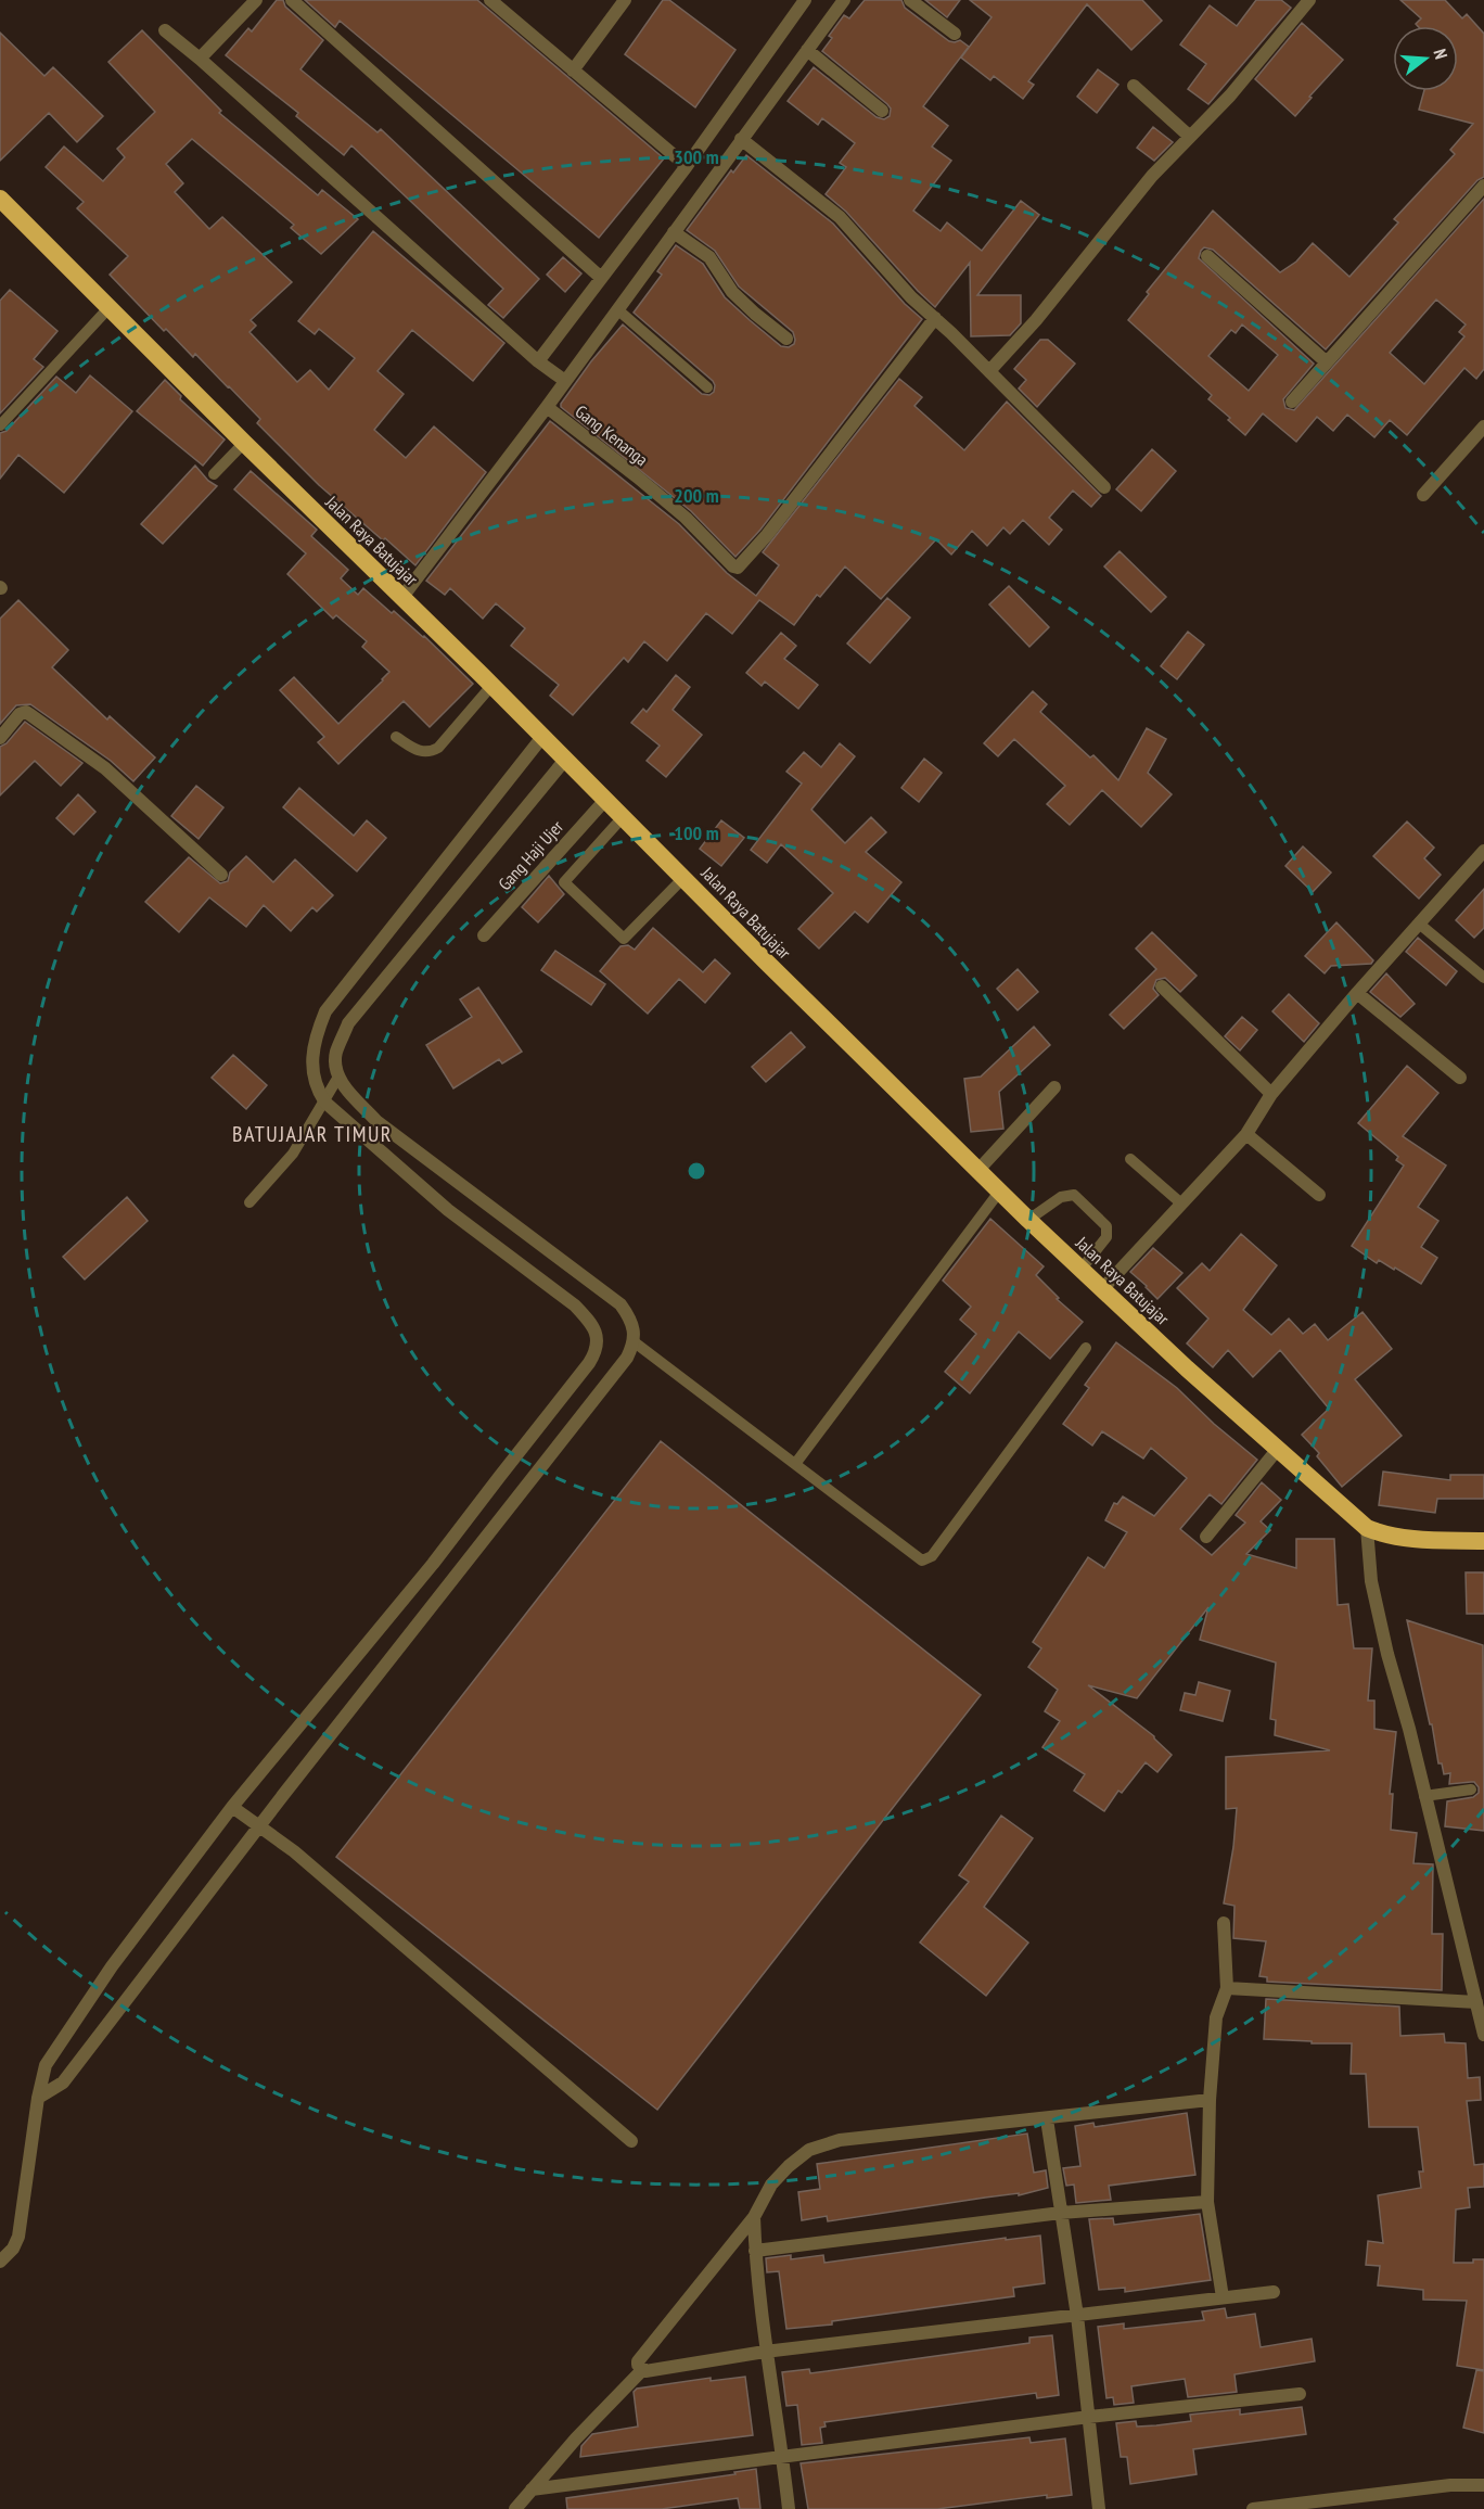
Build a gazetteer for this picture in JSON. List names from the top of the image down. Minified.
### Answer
{"streets":{"highway":["Jalan Raya Batujajar"],"street":["Gang Kenanga","Gang Haji Ujer"]},"crossings":[["Jalan Raya Batujajar","Gang Haji Ujer"]],"districts":["BATUJAJAR TIMUR"],"north":"right","rings":["300 m","200 m","100 m"]}
